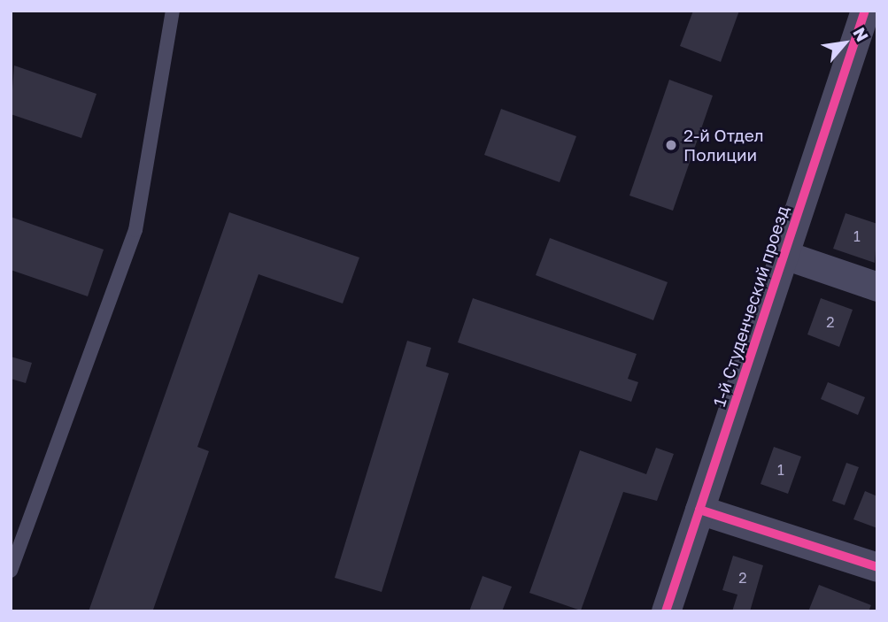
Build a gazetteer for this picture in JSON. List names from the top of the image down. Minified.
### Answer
{"streets":{"street":["1-й Студенческий проезд"]},"places":["2-й Отдел Полиции"],"house_numbers":["1","2","1","2"],"north":"top right"}
